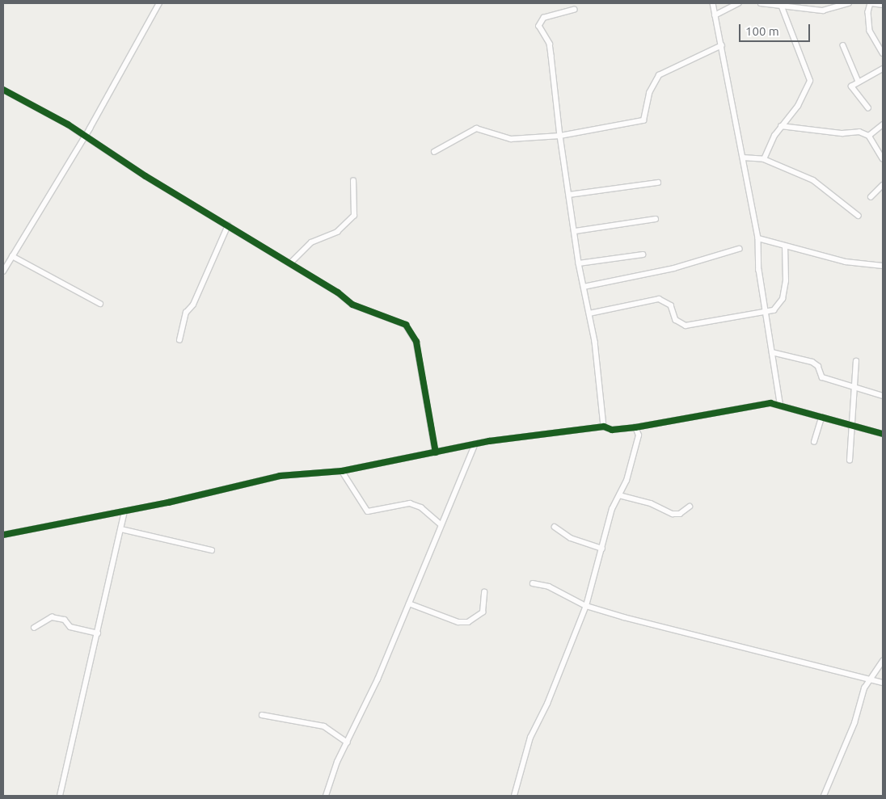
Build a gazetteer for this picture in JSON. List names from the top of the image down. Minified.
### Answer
{"scale_bar":"100 m"}
